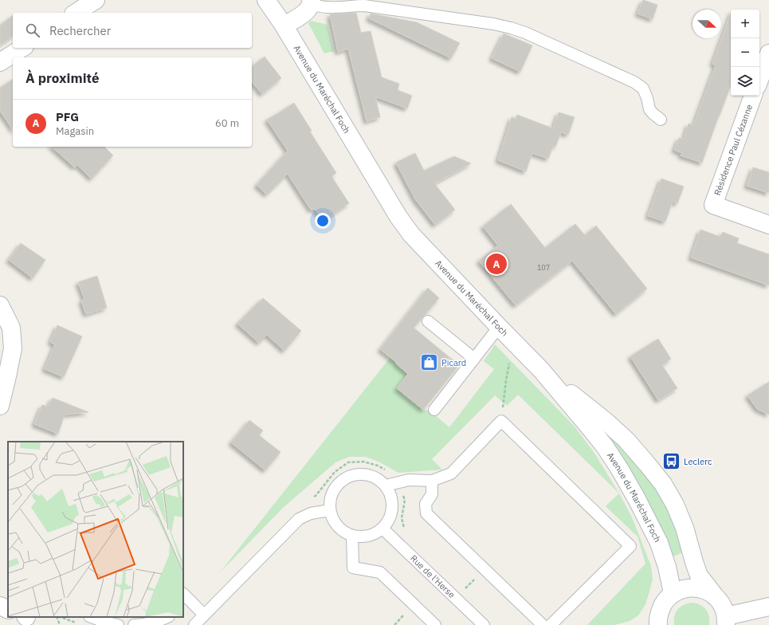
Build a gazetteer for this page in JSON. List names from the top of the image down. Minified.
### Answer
{"streets":{"street":["Avenue du Maréchal Foch","Résidence Paul Cézanne"],"lane":["Rue de l'Herse"]},"places":{"shop":["Picard"],"bus stop":["Leclerc"]},"house_numbers":["107"],"north":"right","page":{"map_buttons":["+","−"],"search":"Rechercher","heading":"À proximité","list":[{"mark":"A","name":"PFG","note":"Magasin","value":"60 m"}],"pins":"A"}}
